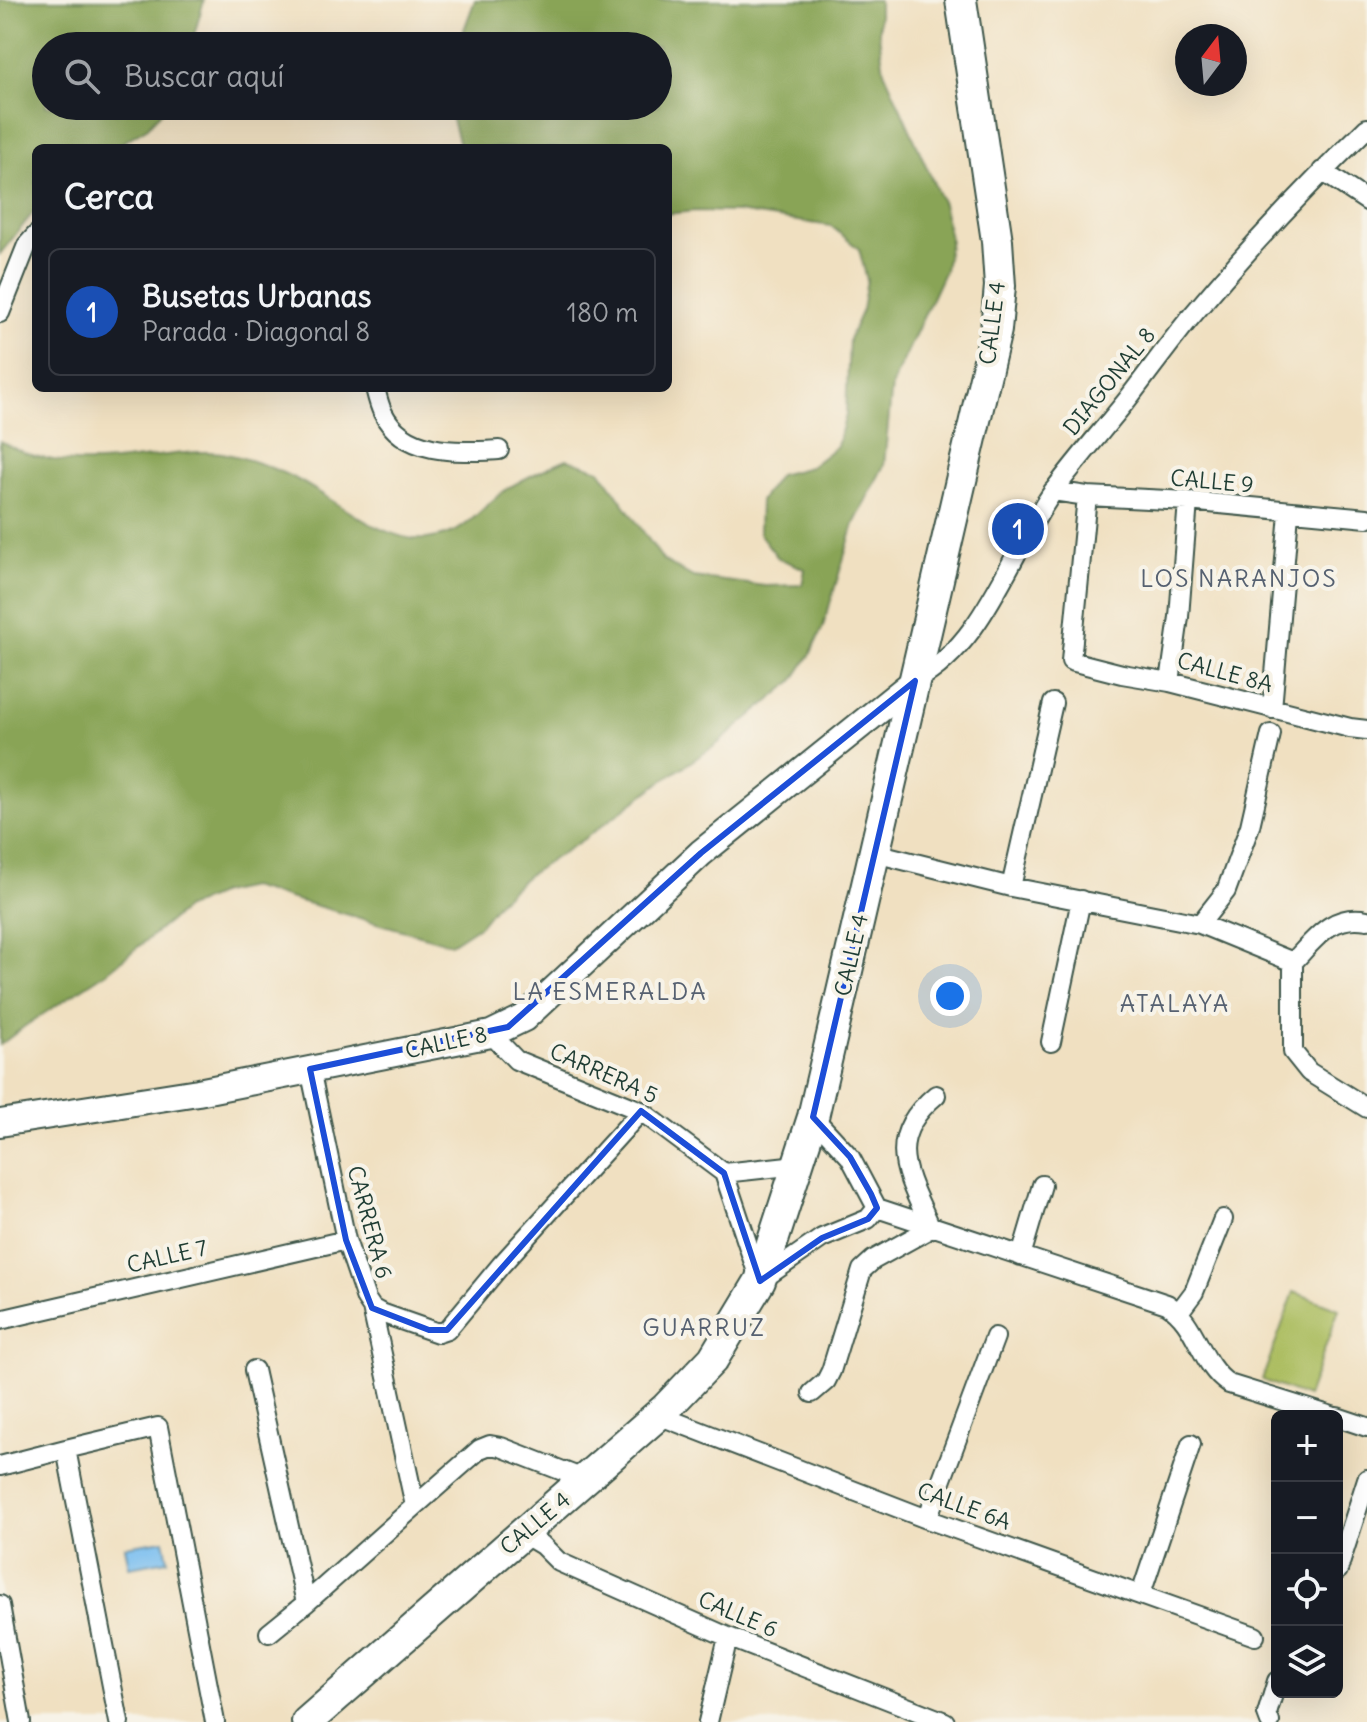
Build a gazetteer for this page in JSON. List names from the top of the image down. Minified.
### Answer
{"streets":{"main road":["CALLE 4","CALLE 8"],"street":["DIAGONAL 8","CALLE 9","CALLE 8A","CARRERA 5","CARRERA 6","CALLE 7","CALLE 6A","CALLE 6"]},"crossings":[["CALLE 4","DIAGONAL 8"],["CALLE 4","CALLE 8"],["CALLE 4","CALLE 6A"],["CALLE 4","CALLE 6"],["DIAGONAL 8","CALLE 9"],["DIAGONAL 8","CALLE 8"],["CALLE 9","CALLE 8A"],["CALLE 8","CARRERA 5"],["CALLE 8","CARRERA 6"],["CARRERA 5","CARRERA 6"],["CARRERA 6","CALLE 7"]],"districts":["LOS NARANJOS","LA ESMERALDA","ATALAYA","GUARRUZ"],"north":"top","page":{"search":"Buscar aquí","heading":"Cerca","list":[{"mark":"1","name":"Busetas Urbanas","note":"Parada · Diagonal 8","value":"180 m"}],"pins":"1","map_buttons":["+","−"]}}
